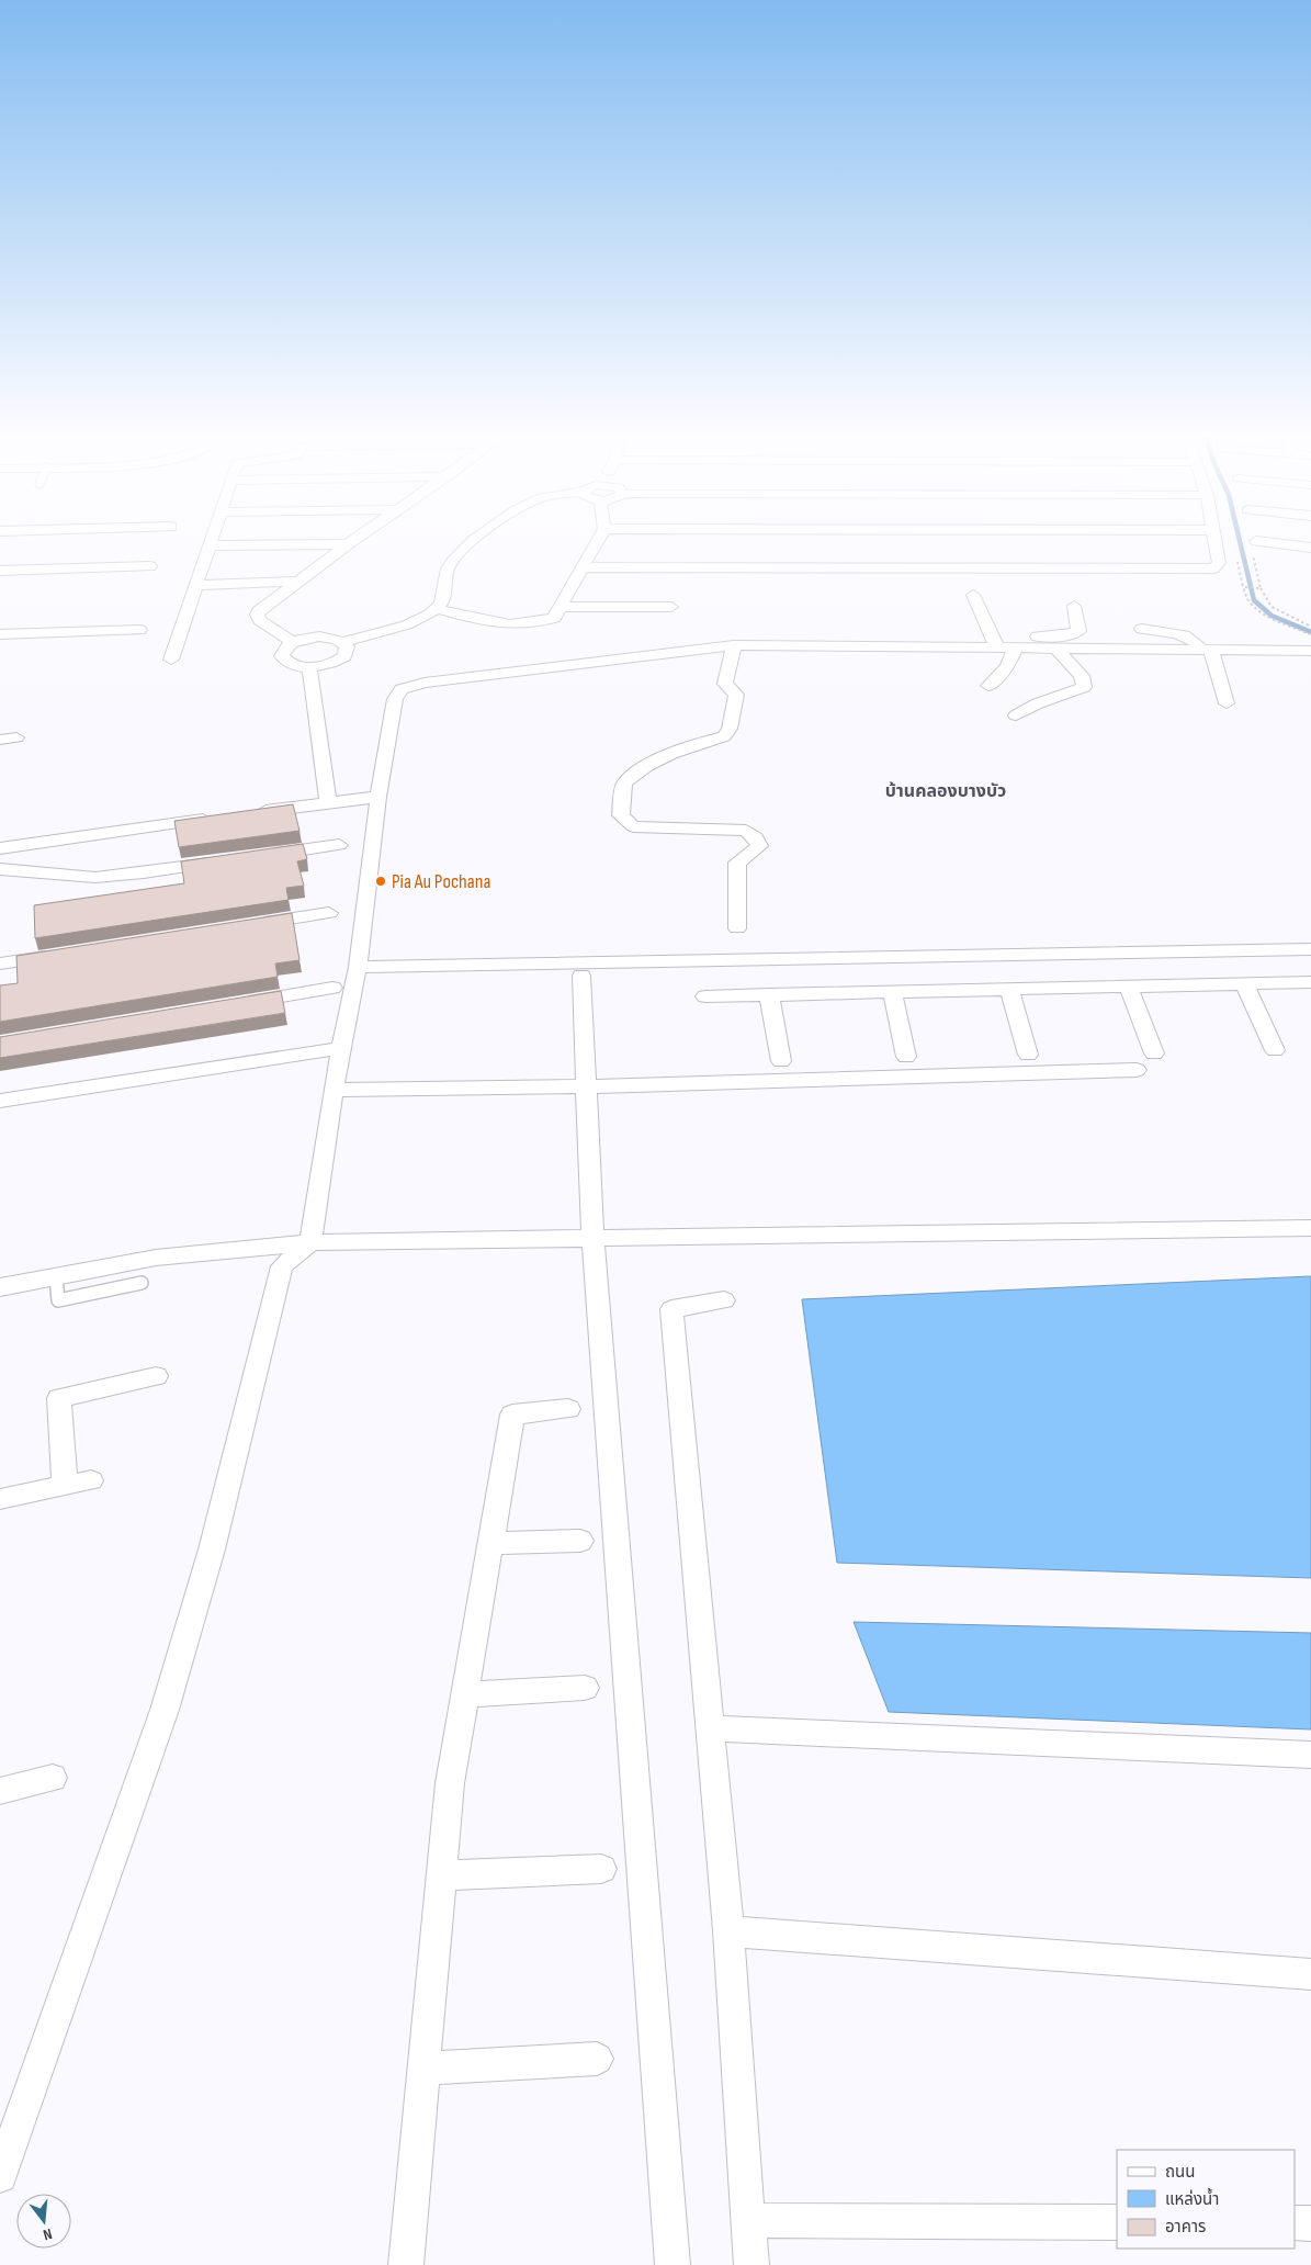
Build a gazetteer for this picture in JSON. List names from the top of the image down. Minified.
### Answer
{"districts":["บ้านคลองบางบัว"],"places":["Pia Au Pochana"],"legend":["ถนน","แหล่งน้ำ","อาคาร"],"north":"bottom"}
